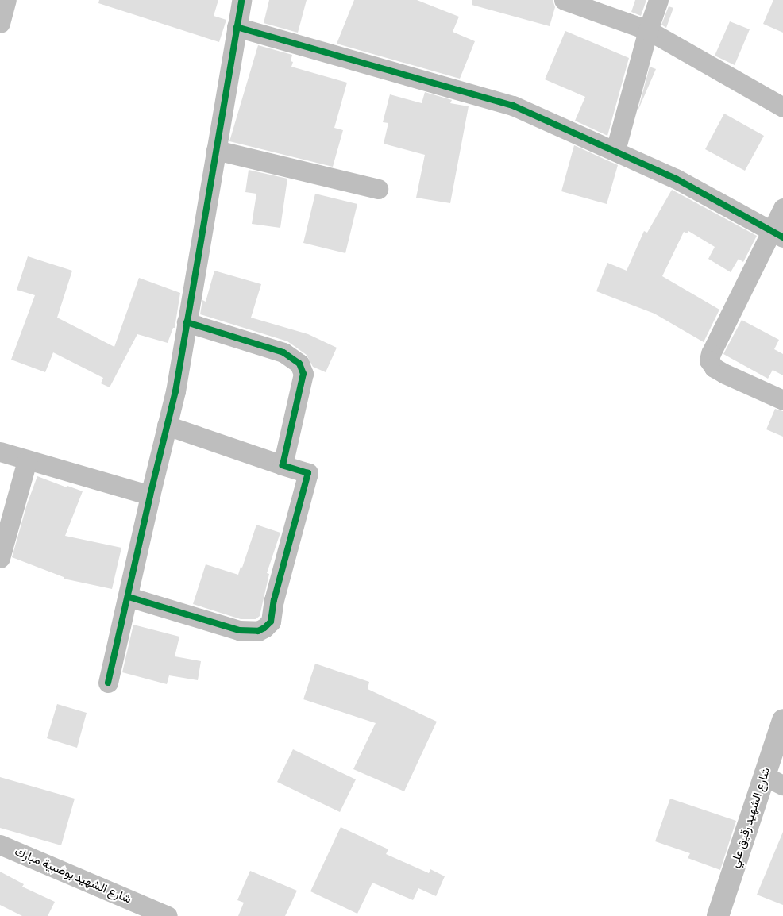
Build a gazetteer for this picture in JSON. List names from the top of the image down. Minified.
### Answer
{"streets":{"street":["شارع الشهيد رقيق علي","شارع الشهيد بوضبية مبارك"]}}
